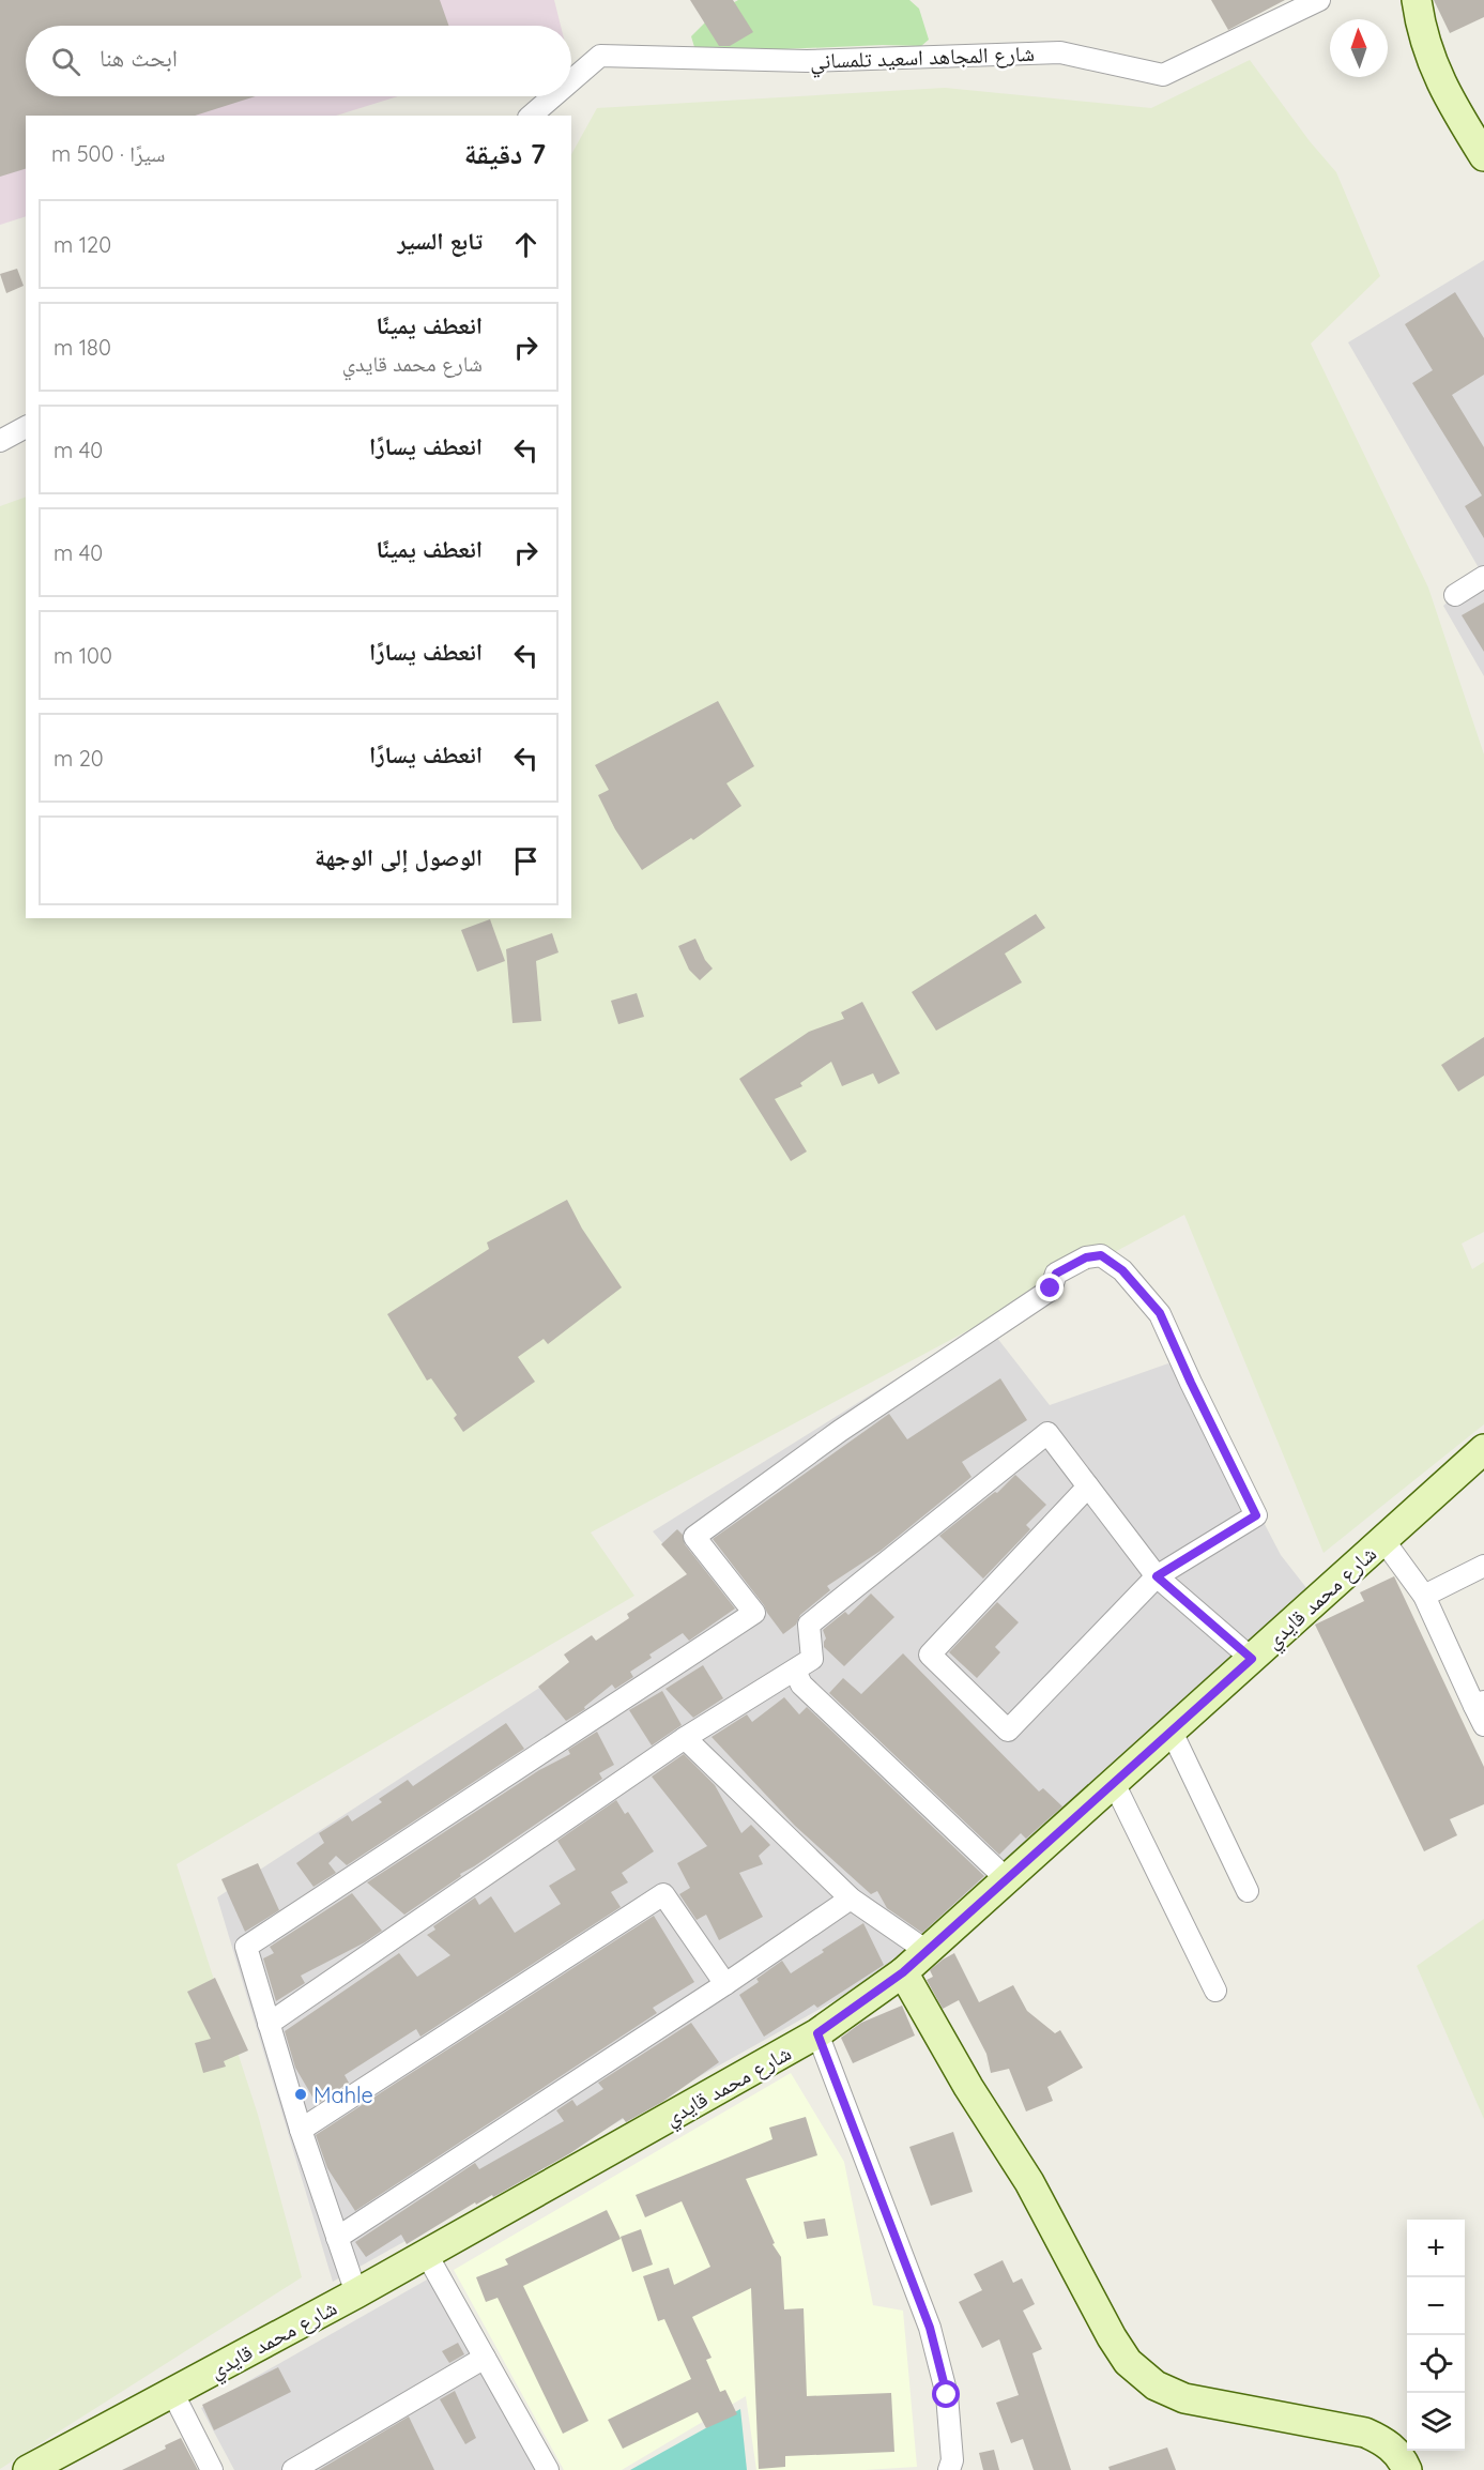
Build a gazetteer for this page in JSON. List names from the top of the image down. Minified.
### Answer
{"streets":{"main road":["شارع محمد قايدي"],"street":["شارع المجاهد اسعيد تلمساني"]},"places":["Mahle"],"north":"top","page":{"search":"ابحث هنا","heading":["7 دقيقة","سيرًا · 500 m"],"list":[["تابع السير","120 m"],["انعطف يمينًا","شارع محمد قايدي","180 m"],["انعطف يسارًا","40 m"],["انعطف يمينًا","40 m"],["انعطف يسارًا","100 m"],["انعطف يسارًا","20 m"],"الوصول إلى الوجهة"],"map_buttons":["+","−"]}}
